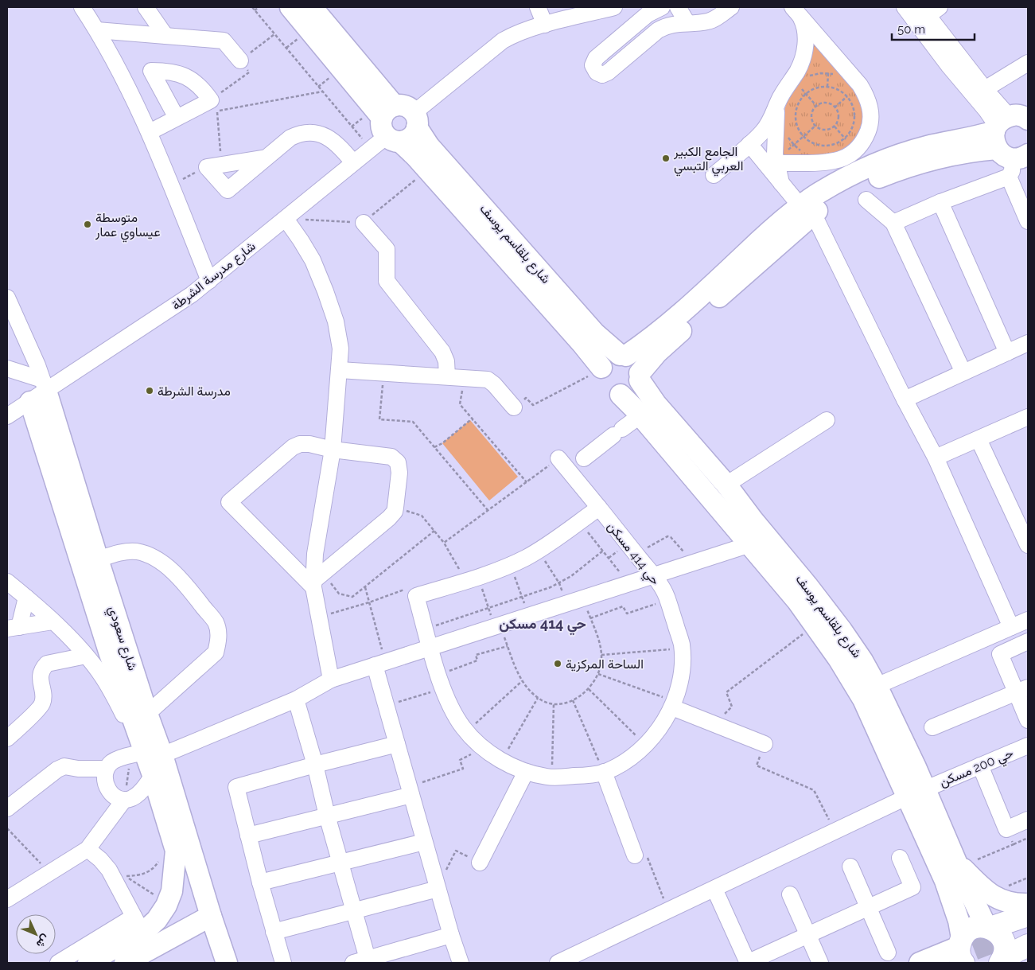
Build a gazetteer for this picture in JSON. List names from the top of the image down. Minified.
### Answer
{"streets":{"main road":["شارع بلقاسم يوسف","شارع سعودي"],"street":["شارع مدرسة الشرطة","حي 414 مسكن","حي 200 مسكن"]},"crossings":[["شارع بلقاسم يوسف","شارع مدرسة الشرطة"],["شارع بلقاسم يوسف","حي 200 مسكن"],["شارع مدرسة الشرطة","شارع سعودي"]],"districts":["حي 414 مسكن"],"places":["الجامع الكبير العربي التبسي","متوسطة عيساوي عمار","مدرسة الشرطة","الساحة المركزية"],"scale_bar":"50 m","north":"bottom right"}
